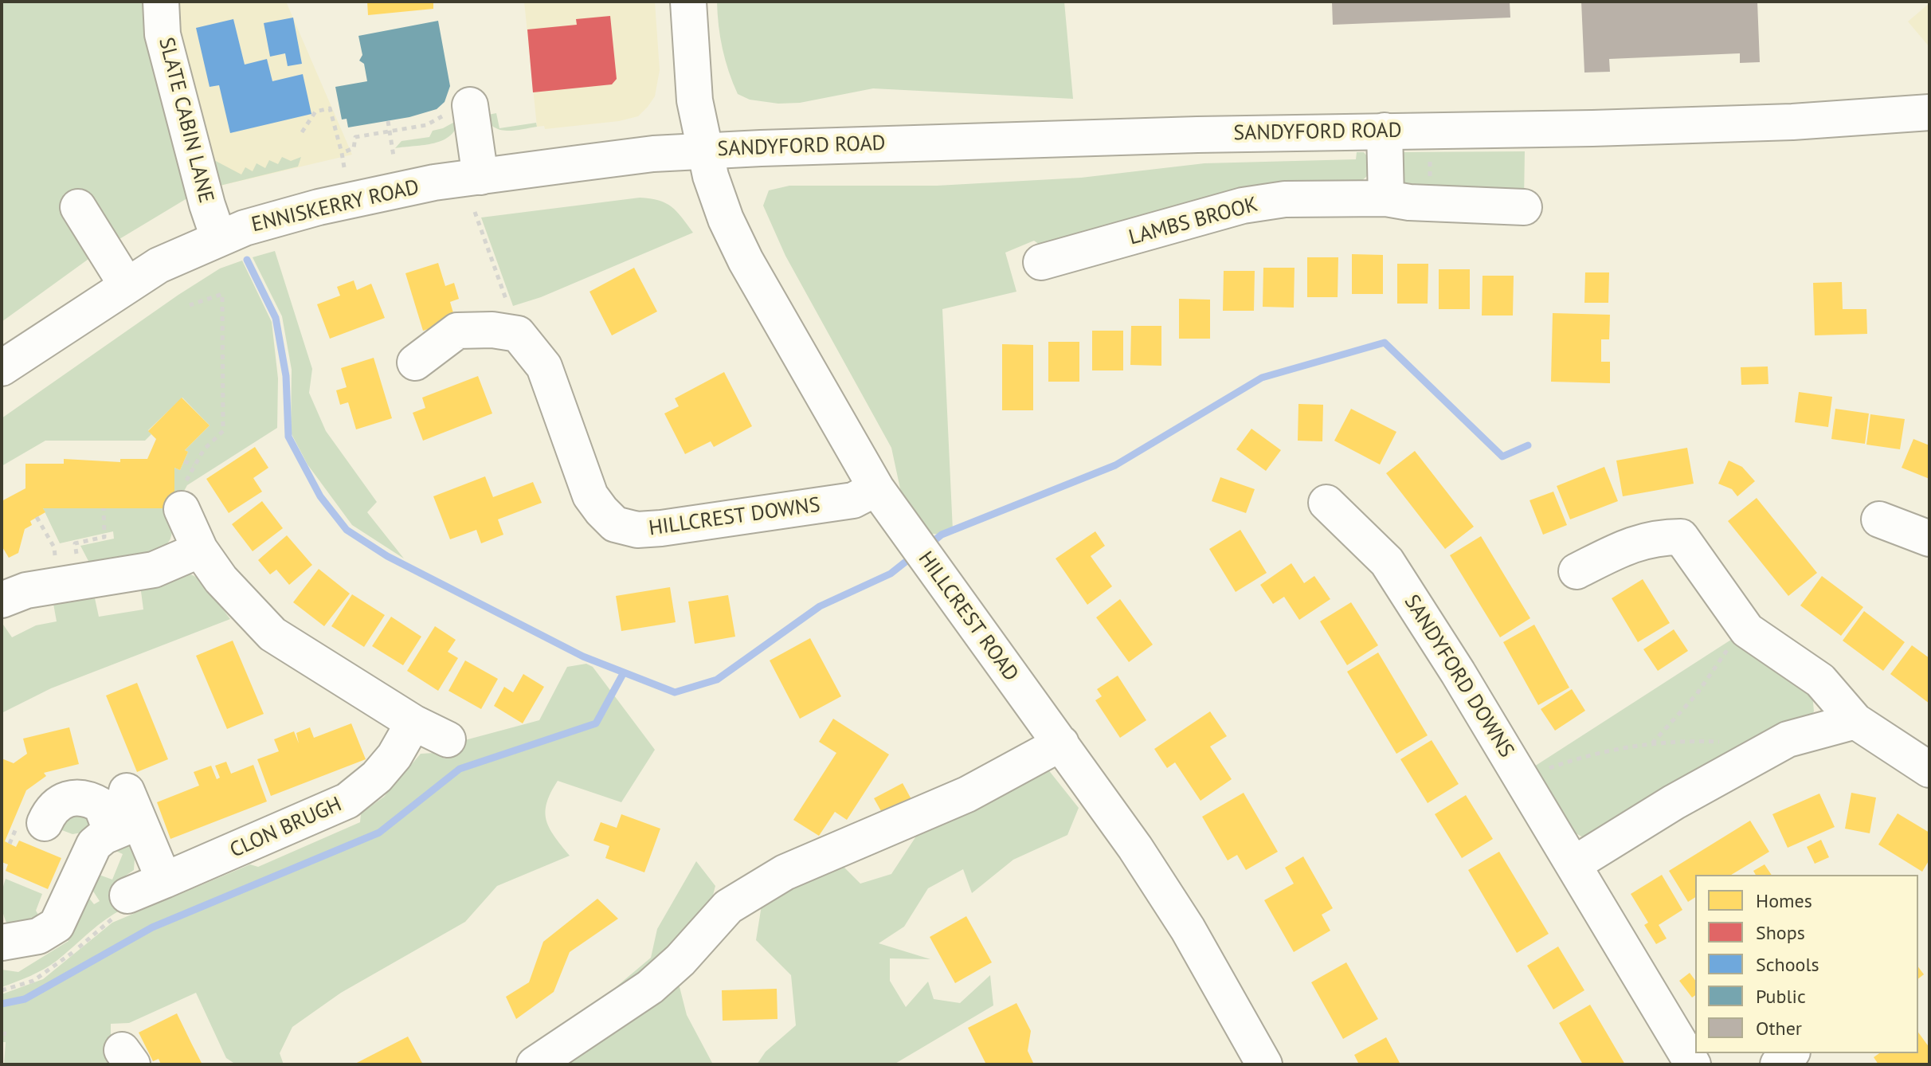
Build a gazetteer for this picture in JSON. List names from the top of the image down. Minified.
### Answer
{"streets":{"street":["SLATE CABIN LANE","SANDYFORD ROAD","ENNISKERRY ROAD","LAMBS BROOK","HILLCREST DOWNS","HILLCREST ROAD","SANDYFORD DOWNS","CLON BRUGH"]},"crossings":[["SLATE CABIN LANE","ENNISKERRY ROAD"],["SANDYFORD ROAD","ENNISKERRY ROAD"],["SANDYFORD ROAD","HILLCREST ROAD"],["ENNISKERRY ROAD","HILLCREST ROAD"],["HILLCREST DOWNS","HILLCREST ROAD"]],"legend":["Homes","Shops","Schools","Public","Other"]}
